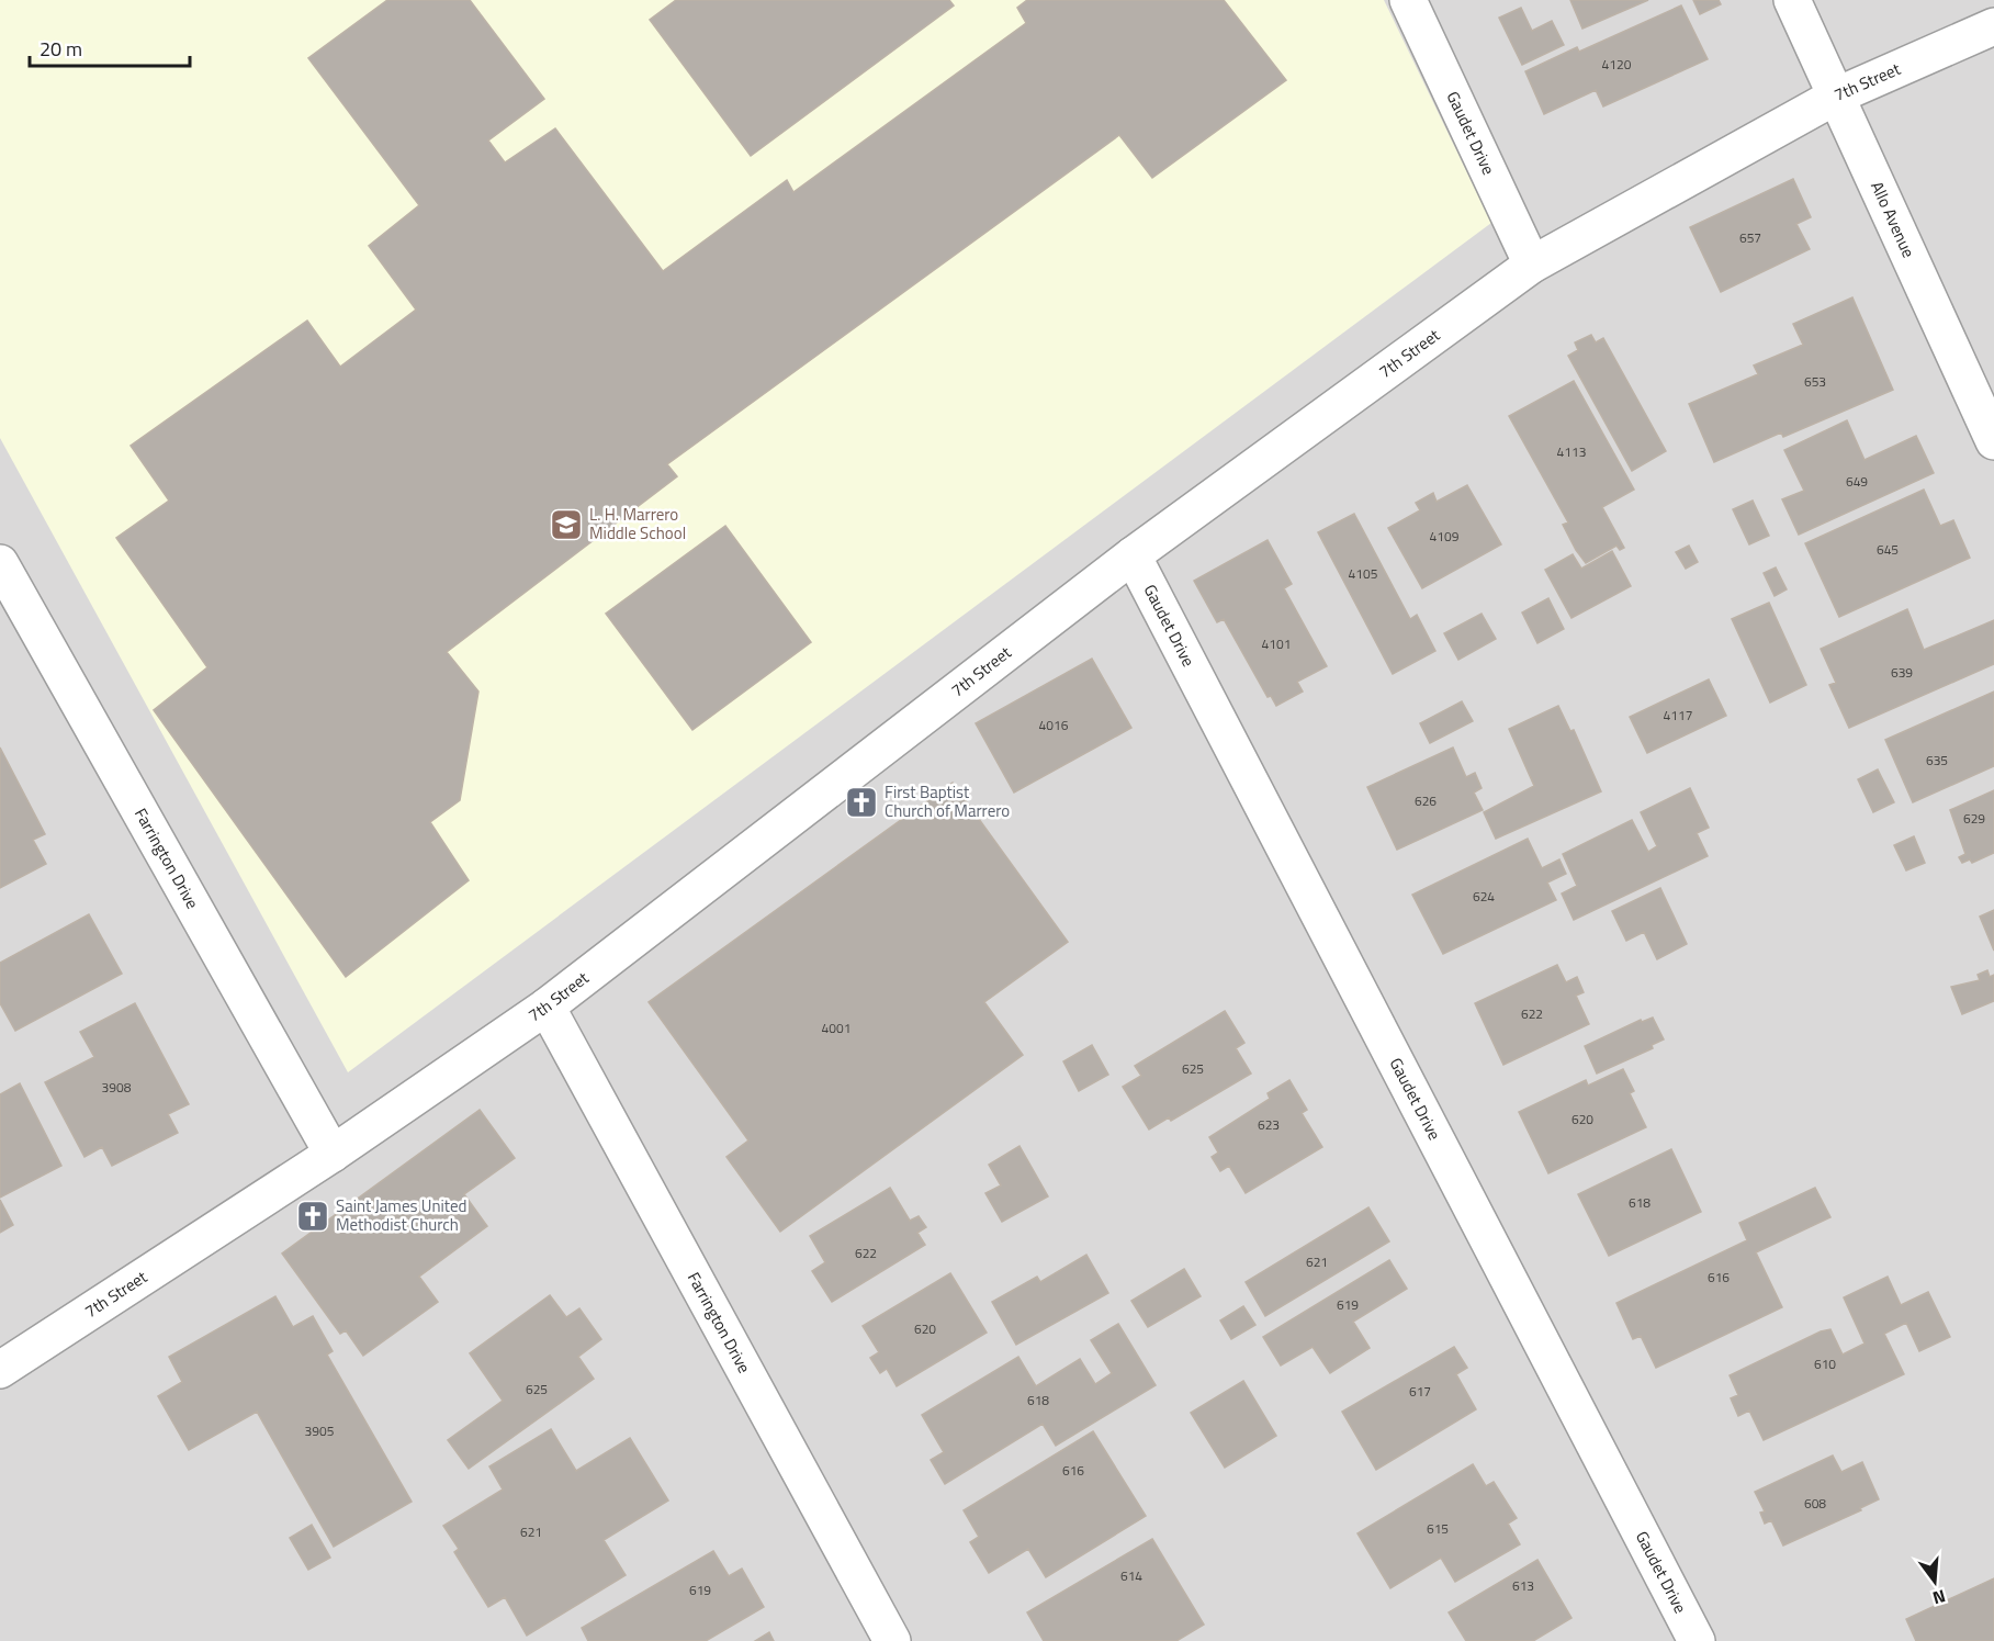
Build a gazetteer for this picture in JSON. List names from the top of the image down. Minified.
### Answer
{"streets":{"street":["7th Street","Gaudet Drive","Allo Avenue","Farrington Drive"]},"crossings":[["7th Street","Gaudet Drive"],["7th Street","Allo Avenue"],["7th Street","Farrington Drive"]],"places":{"school or university":["L. H. Marrero Middle School"],"church":["First Baptist Church of Marrero","Saint James United Methodist Church"]},"house_numbers":["4120","657","653","4113","649","4109","645","4105","4101","639","4117","4016","635","626","629","624","622","4001","625","3908","620","623","618","622","621","616","619","620","610","625","617","618","3905","616","608","615","621","614","613","619"],"scale_bar":"20 m","north":"bottom"}
